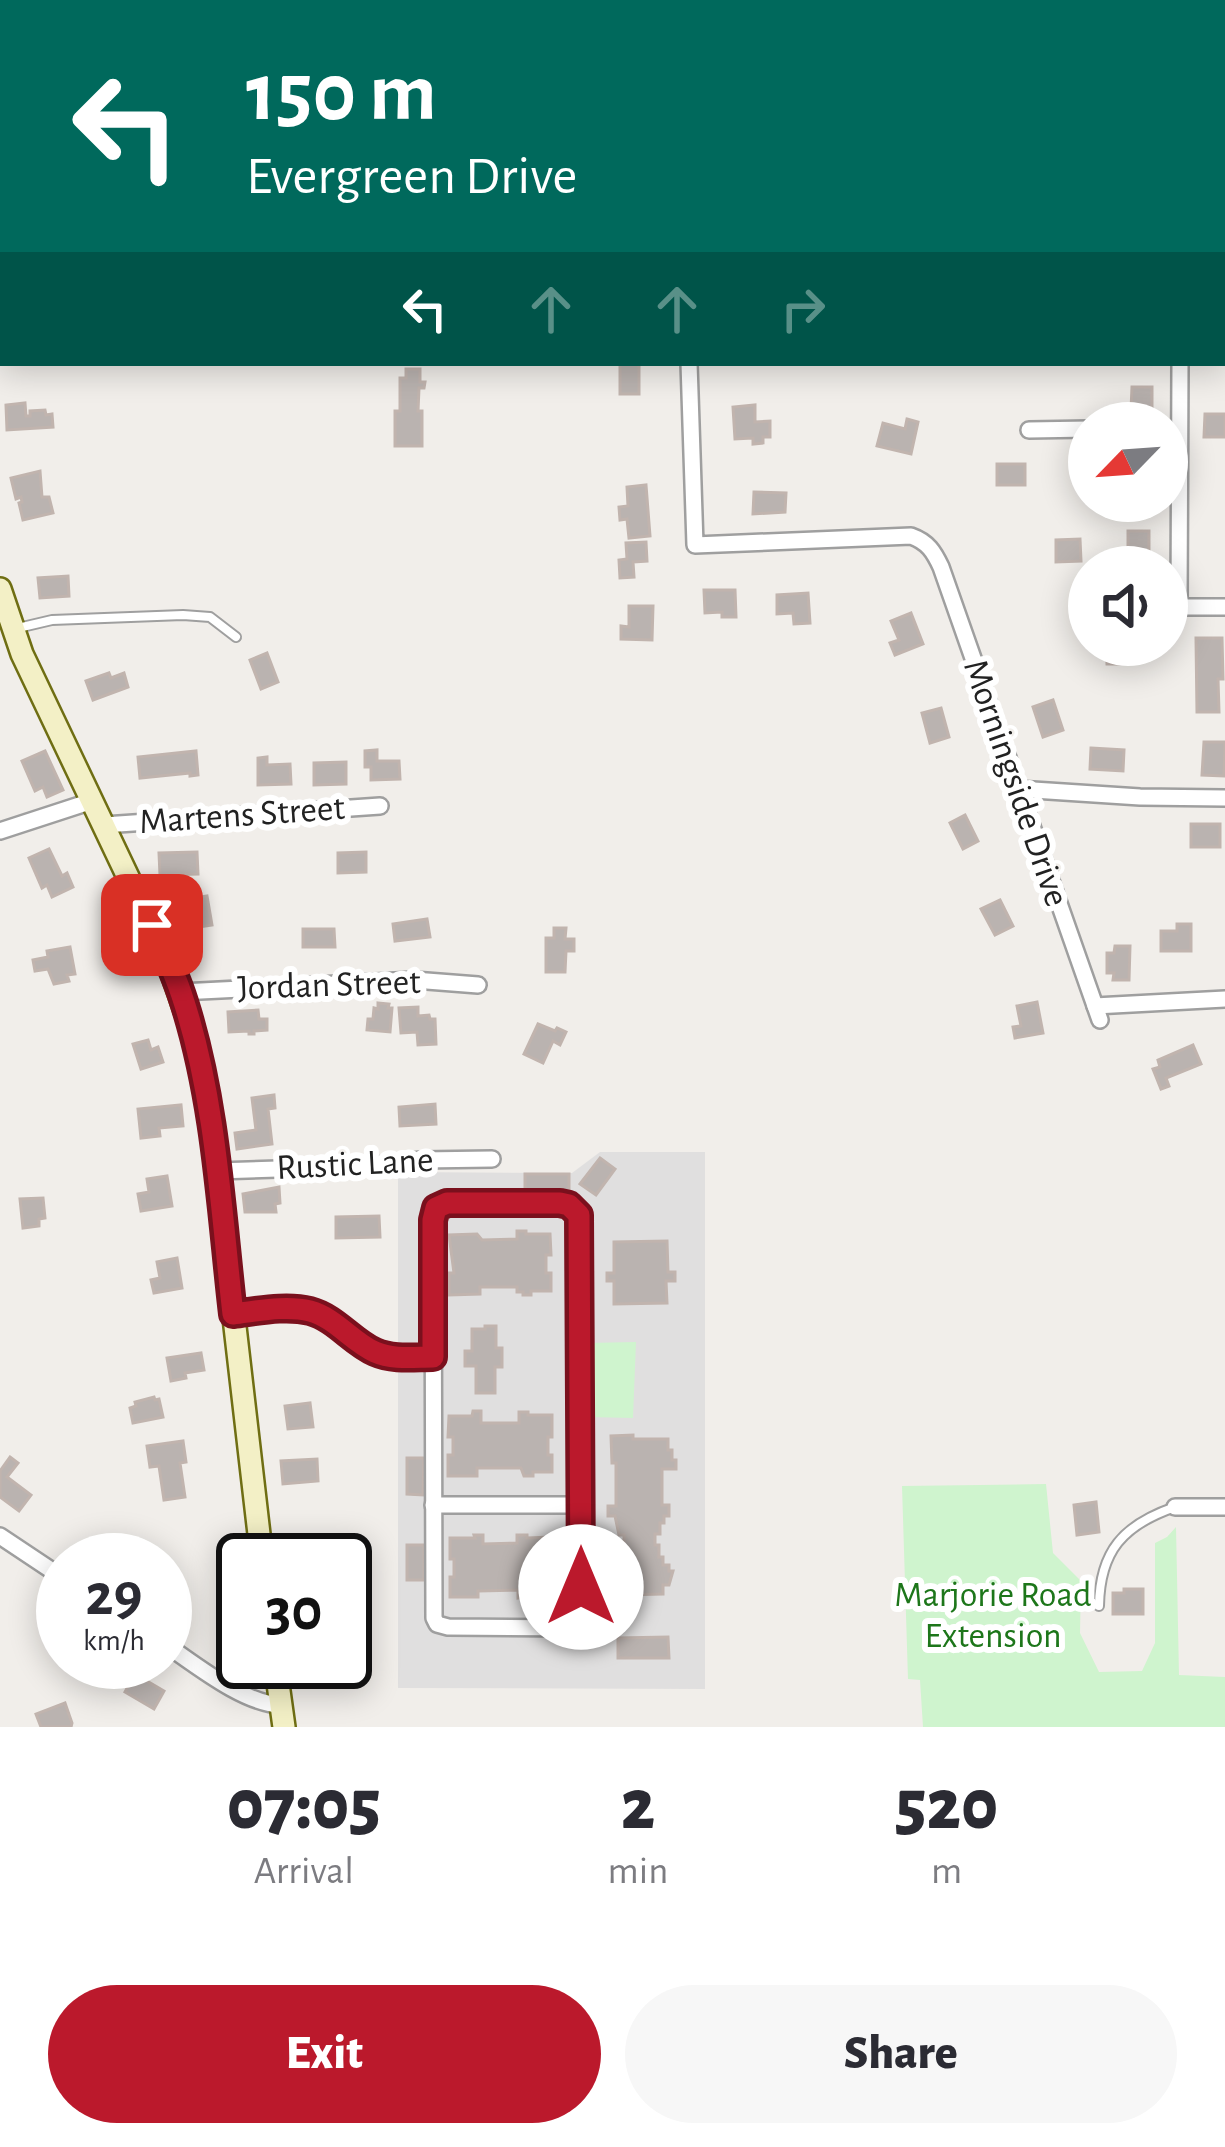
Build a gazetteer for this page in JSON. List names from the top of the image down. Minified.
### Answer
{"streets":{"street":["Morningside Drive","Martens Street","Jordan Street","Rustic Lane"]},"parks":["Marjorie Road Extension"],"north":"bottom left","page":{"turn":["150 m","Evergreen Drive"],"speed":"29 km/h","limit":"30","eta":["07:05","Arrival","2","min","520","m"],"buttons":["Exit","Share"]}}
